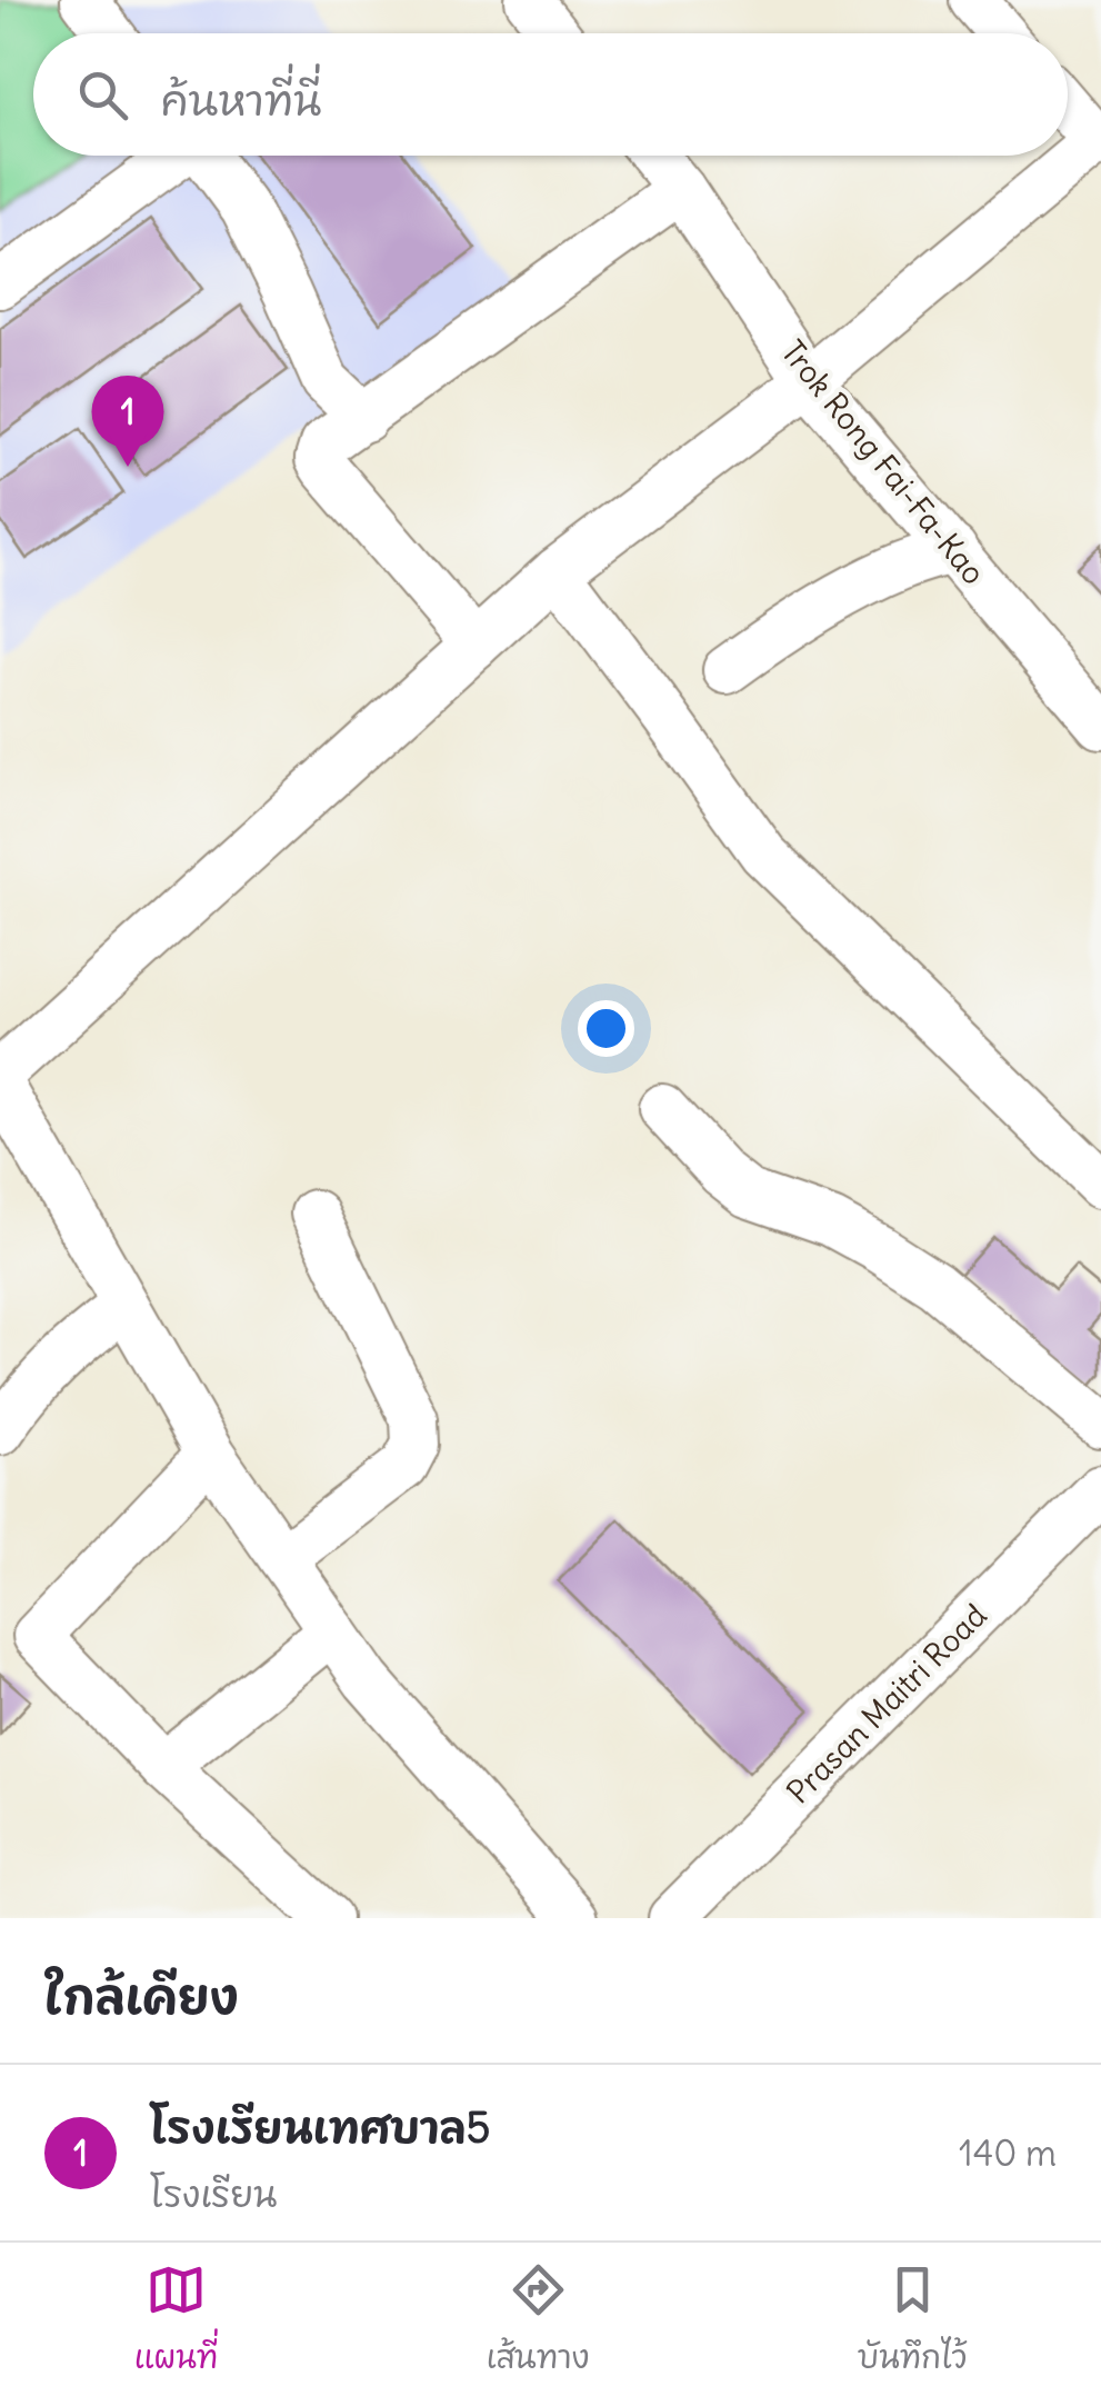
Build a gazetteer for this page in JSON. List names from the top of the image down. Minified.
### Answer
{"streets":{"street":["Trok Rong Fai-Fa-Kao","Prasan Maitri Road"]},"page":{"search":"ค้นหาที่นี่","pins":"1","heading":"ใกล้เคียง","list":[{"mark":"1","name":"โรงเรียนเทศบาล5","note":"โรงเรียน","value":"140 m"}],"nav":["แผนที่","เส้นทาง","บันทึกไว้"]}}
